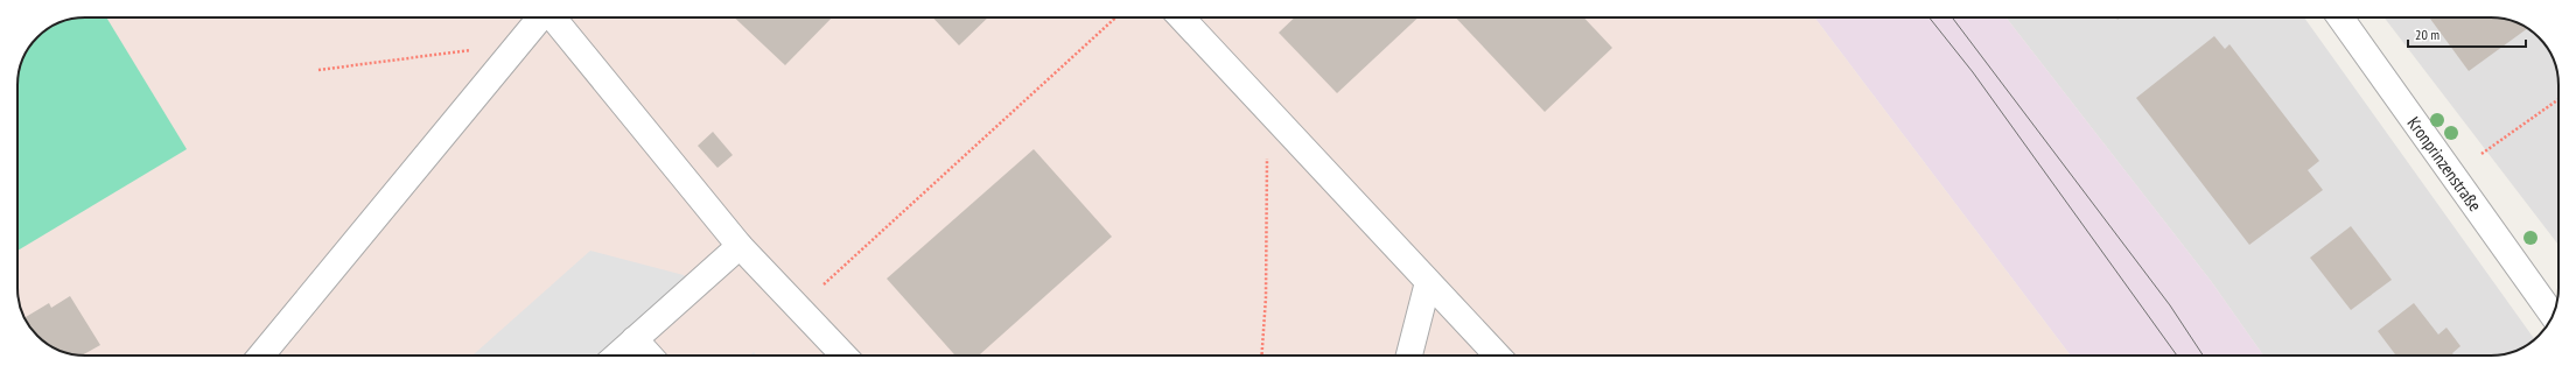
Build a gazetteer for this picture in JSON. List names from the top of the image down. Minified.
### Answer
{"streets":{"street":["Kronprinzenstraße"]},"scale_bar":"20 m"}
